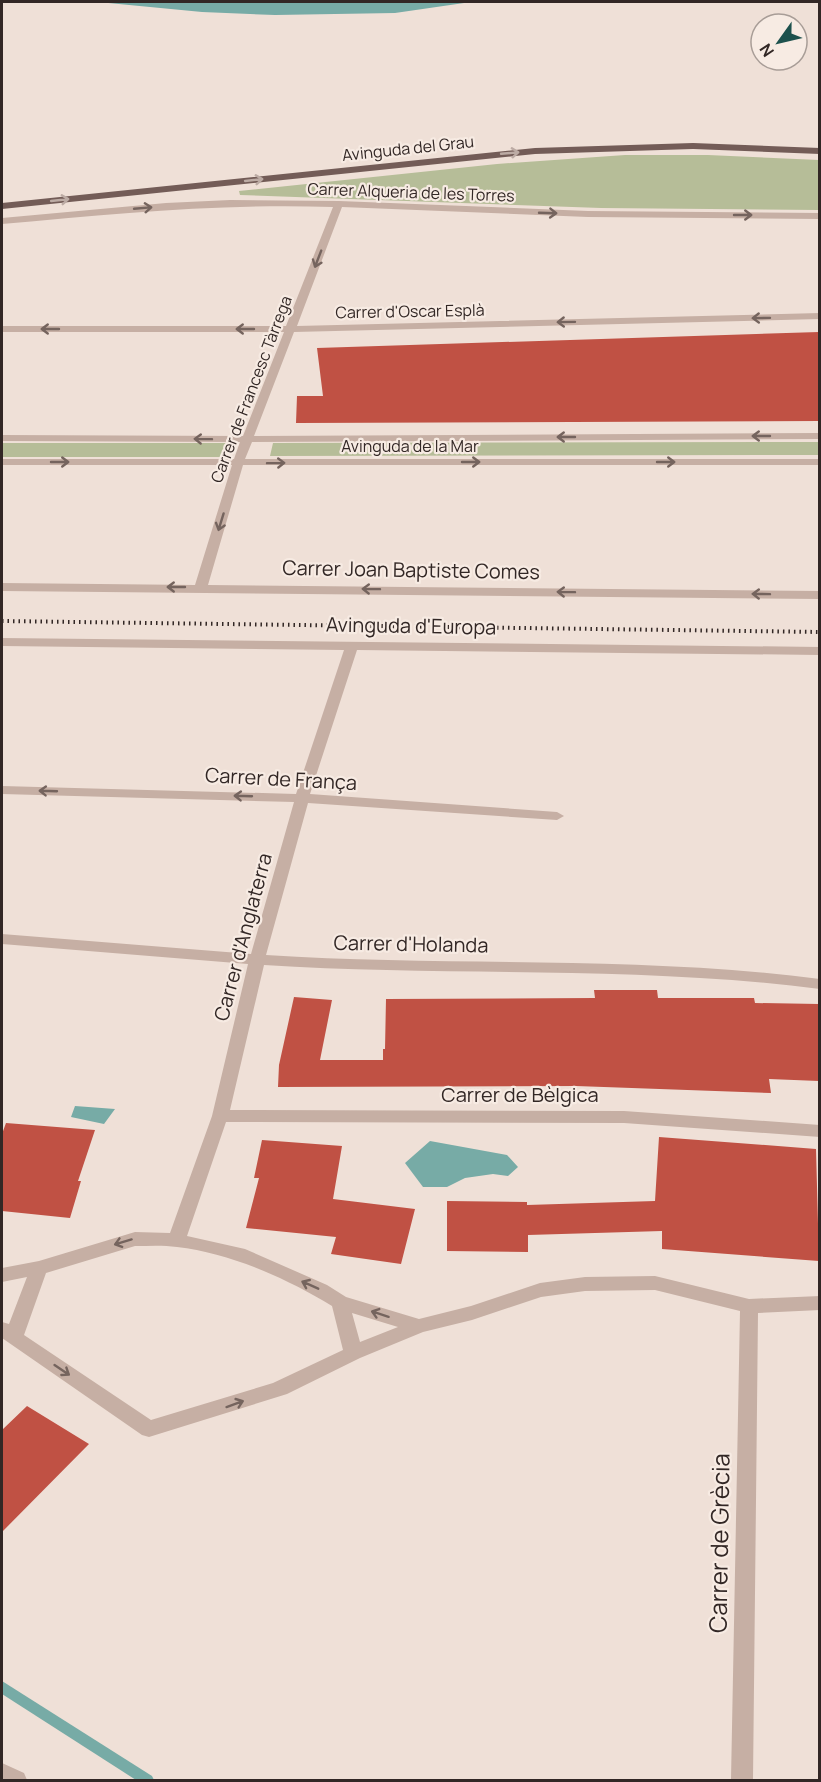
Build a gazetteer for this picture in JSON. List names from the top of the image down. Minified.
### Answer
{"streets":{"main road":["Avinguda del Grau"],"street":["Carrer Alqueria de les Torres","Carrer d'Oscar Esplà","Carrer de Francesc Tàrrega","Avinguda de la Mar","Carrer Joan Baptiste Comes","Avinguda d'Europa","Carrer de França","Carrer d'Anglaterra","Carrer d'Holanda","Carrer de Bèlgica","Carrer de Grècia"]},"crossings":[["Carrer Alqueria de les Torres","Carrer de Francesc Tàrrega"],["Carrer d'Oscar Esplà","Carrer de Francesc Tàrrega"],["Carrer de Francesc Tàrrega","Avinguda de la Mar"],["Carrer de Francesc Tàrrega","Carrer Joan Baptiste Comes"],["Avinguda d'Europa","Carrer d'Anglaterra"],["Carrer de França","Carrer d'Anglaterra"],["Carrer d'Anglaterra","Carrer d'Holanda"],["Carrer d'Anglaterra","Carrer de Bèlgica"]],"one_way":["Carrer Alqueria de les Torres","Carrer d'Oscar Esplà","Carrer de Francesc Tàrrega","Carrer Joan Baptiste Comes","Carrer de França"],"north":"bottom left"}
